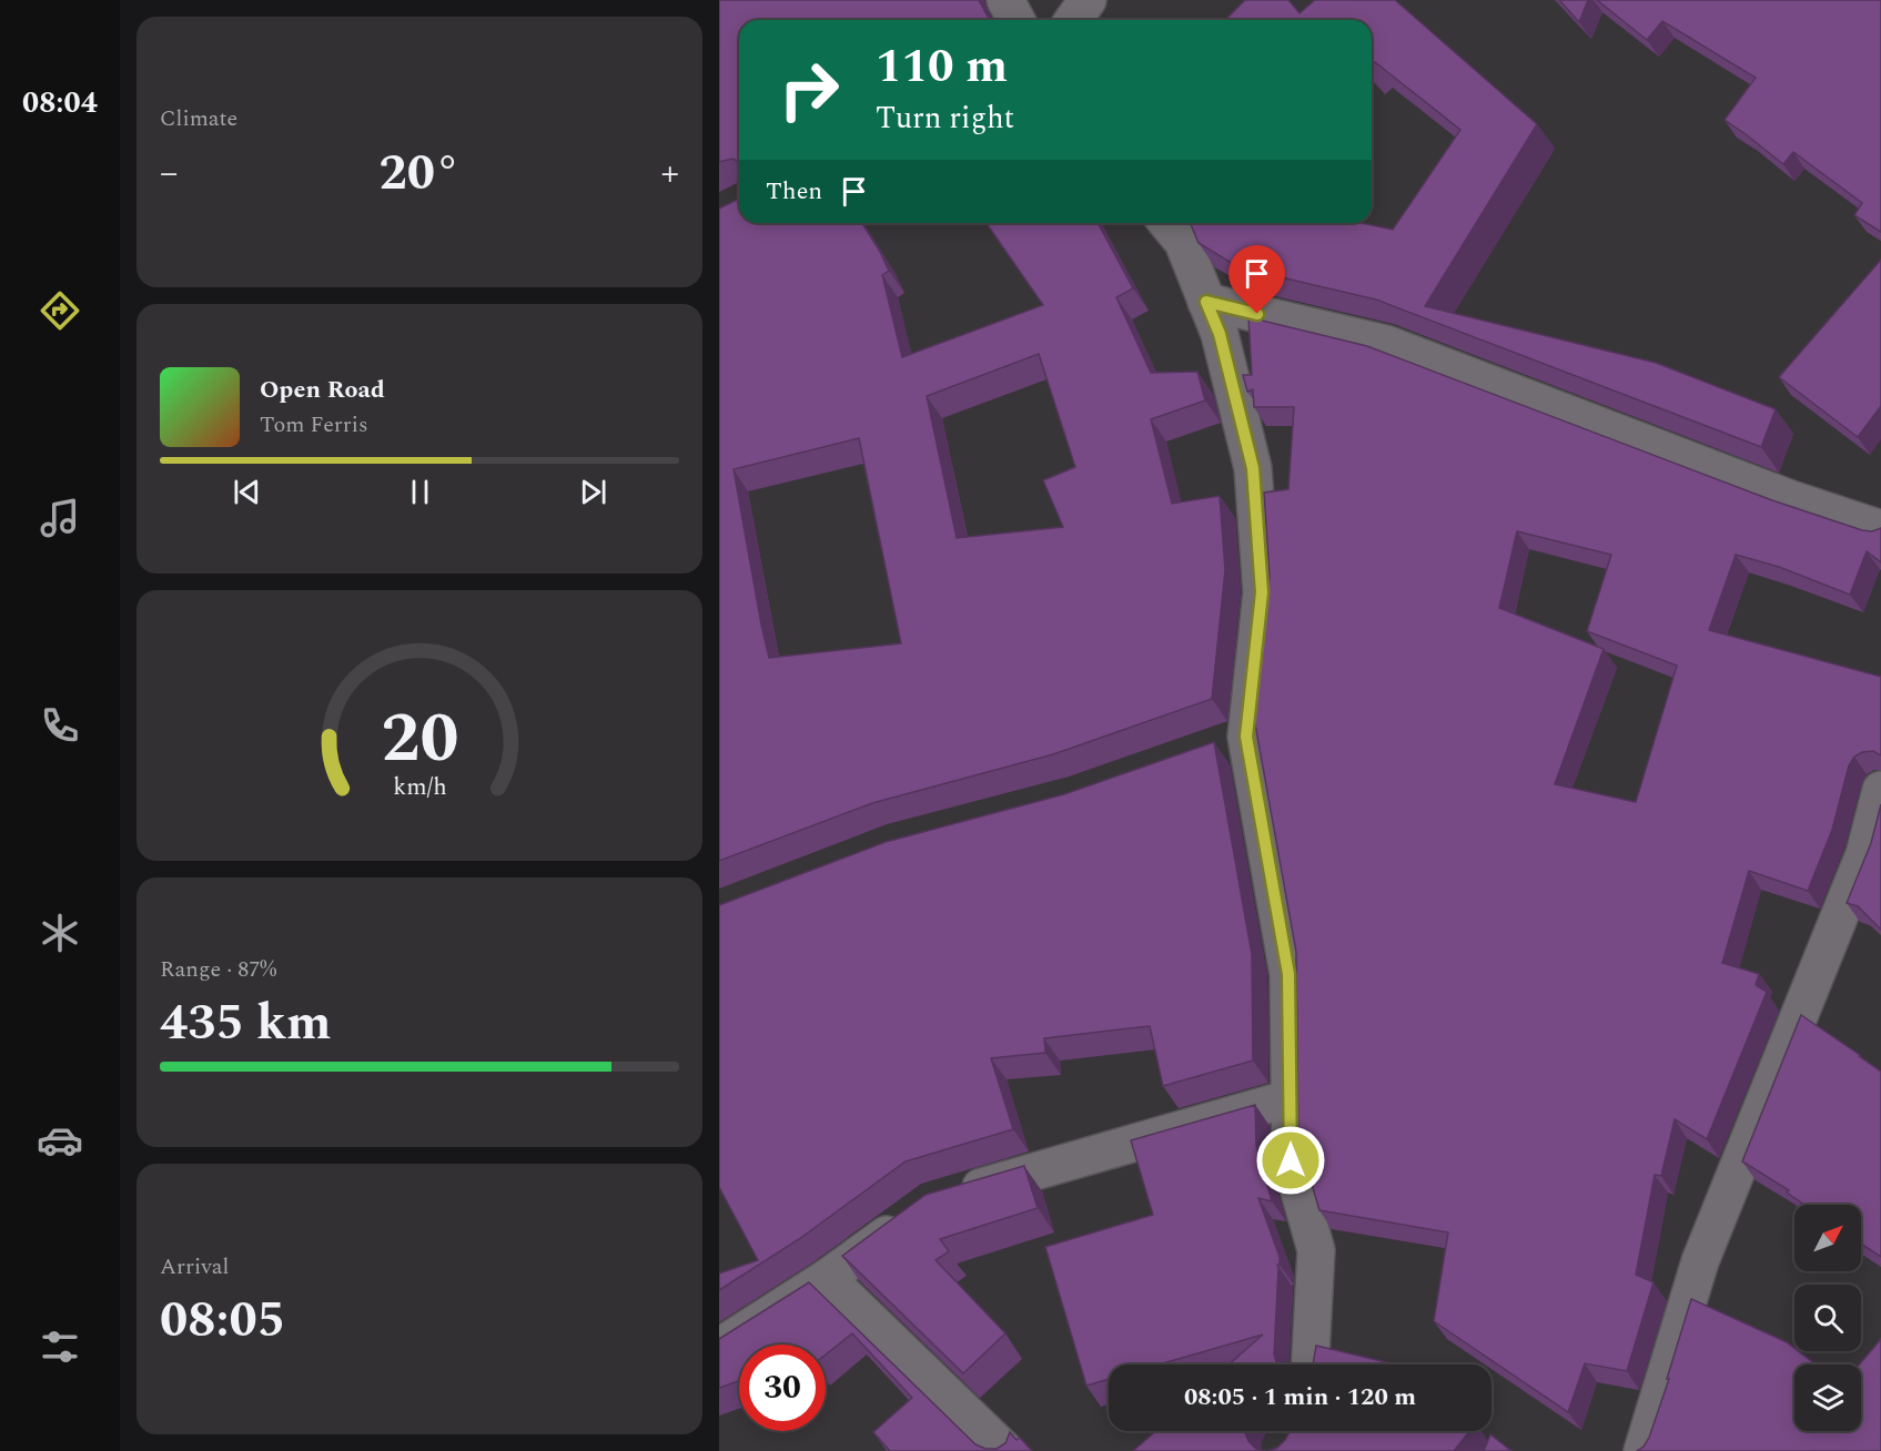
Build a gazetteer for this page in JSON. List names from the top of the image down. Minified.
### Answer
{"north":"top right","page":{"tabs":"08:04","tile":["Climate",["Range · 87%","435 km"],["Arrival","08:05"]],"turn":["110 m","Turn right"],"heat":["−","20°","+"],"then":"Then","song":["Open Road","Tom Ferris"],"limit":"30","trip":"08:05 · 1 min · 120 m","gauge":["20","km/h"]}}
